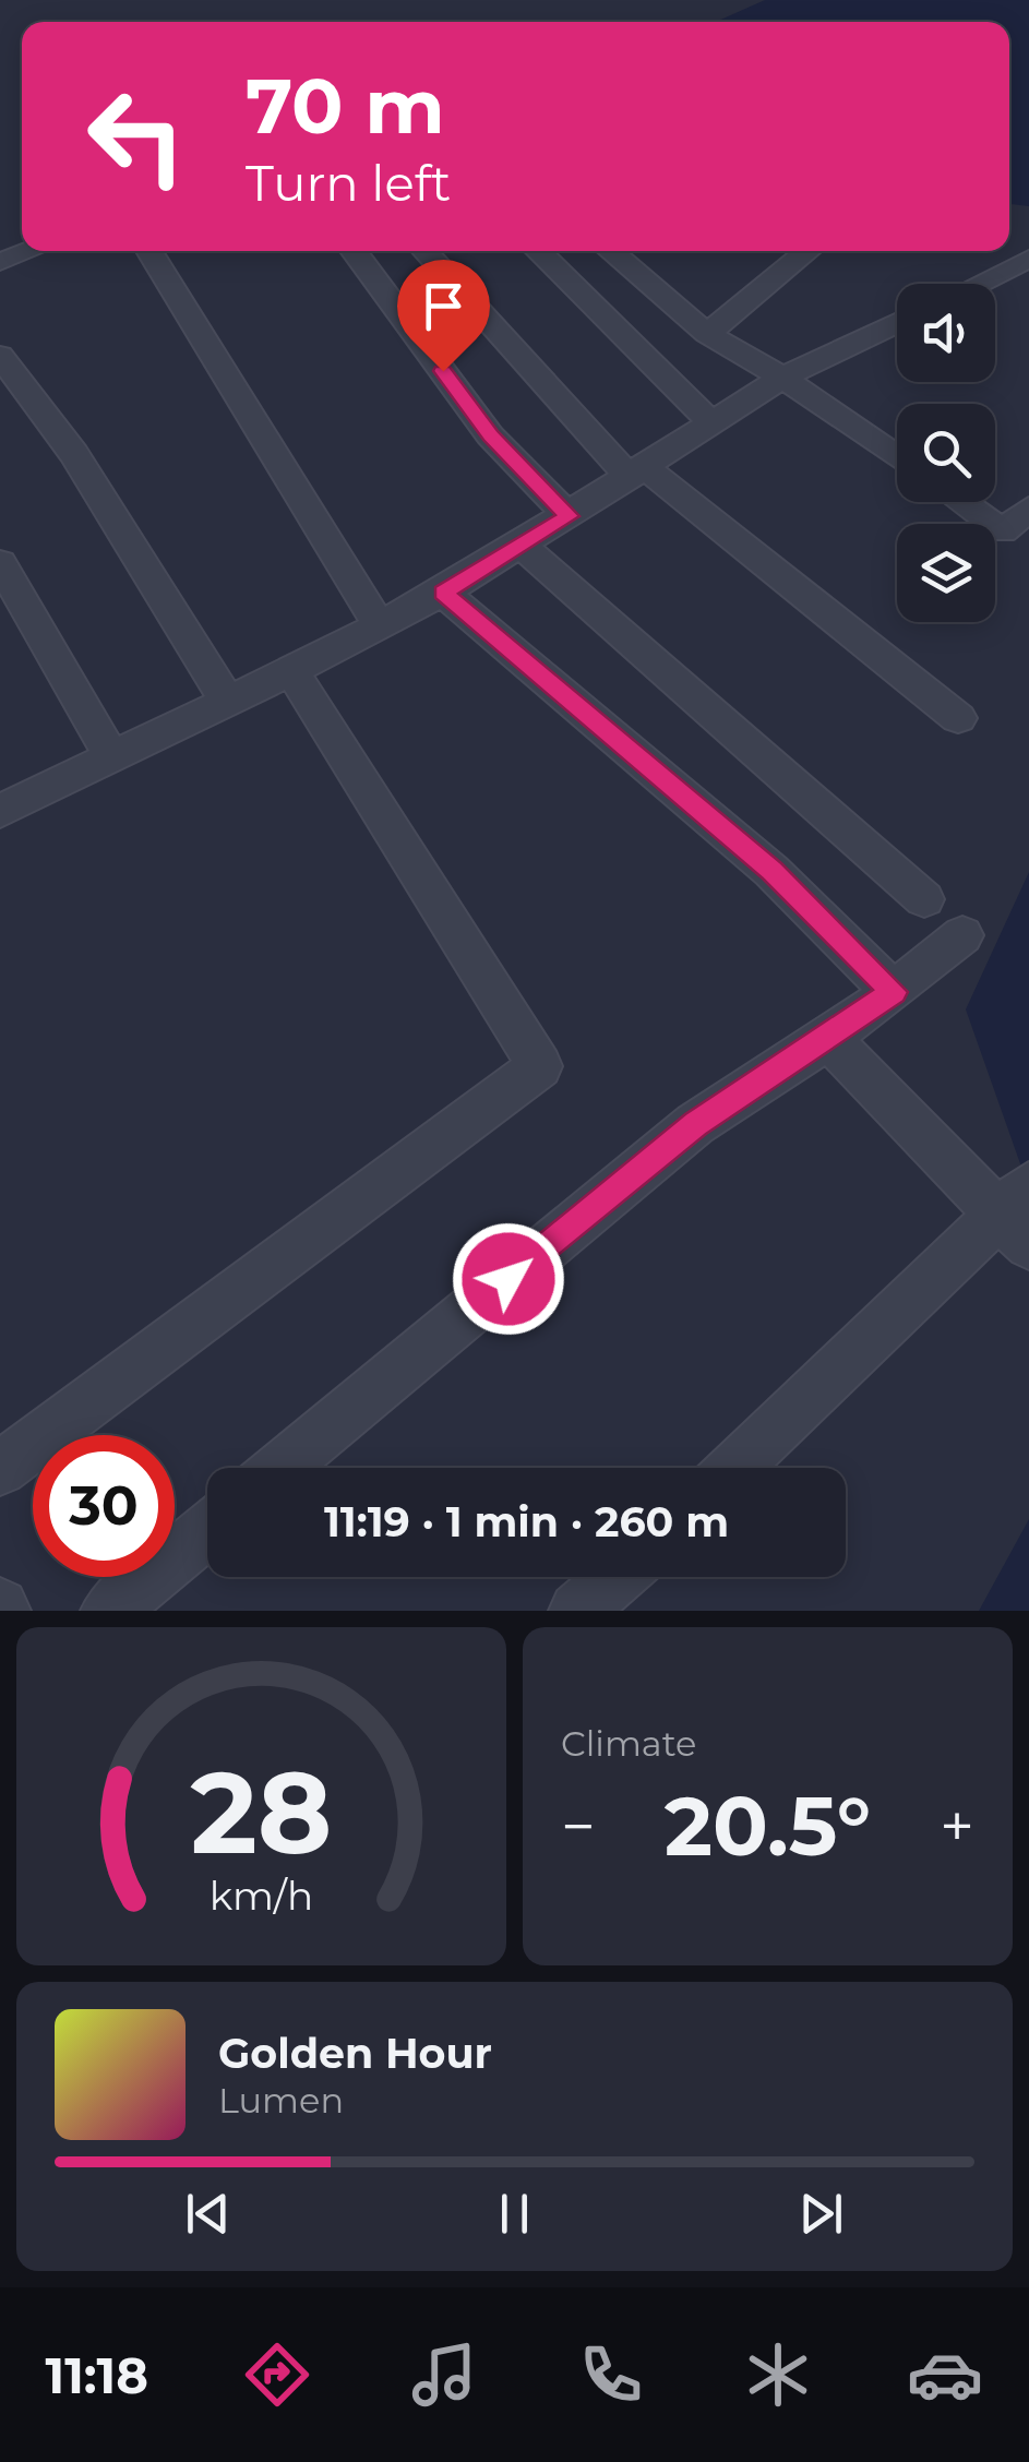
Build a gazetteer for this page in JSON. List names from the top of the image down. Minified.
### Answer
{"page":{"turn":["70 m","Turn left"],"limit":"30","trip":"11:19 · 1 min · 260 m","tile":"Climate","heat":["−","20.5°","+"],"song":["Golden Hour","Lumen"],"tabs":"11:18","gauge":["28","km/h"]}}
